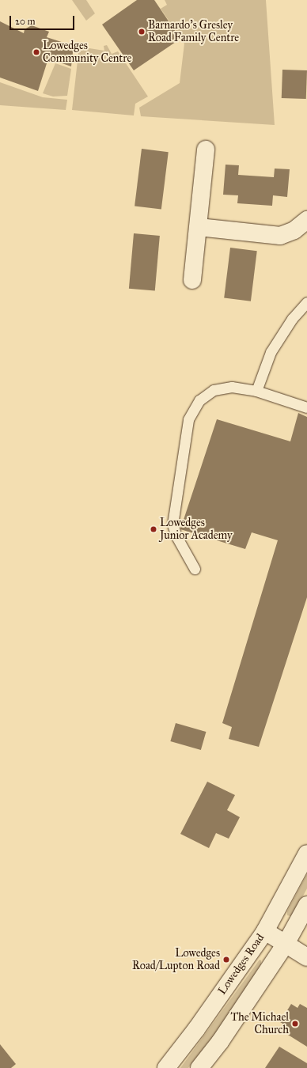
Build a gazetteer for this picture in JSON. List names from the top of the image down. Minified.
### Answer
{"streets":{"street":["Lowedges Road"]},"places":["Barnardo's Gresley Road Family Centre","Lowedges Community Centre","Lowedges Junior Academy","Lowedges Road/Lupton Road","The Michael Church"],"scale_bar":"20 m"}
